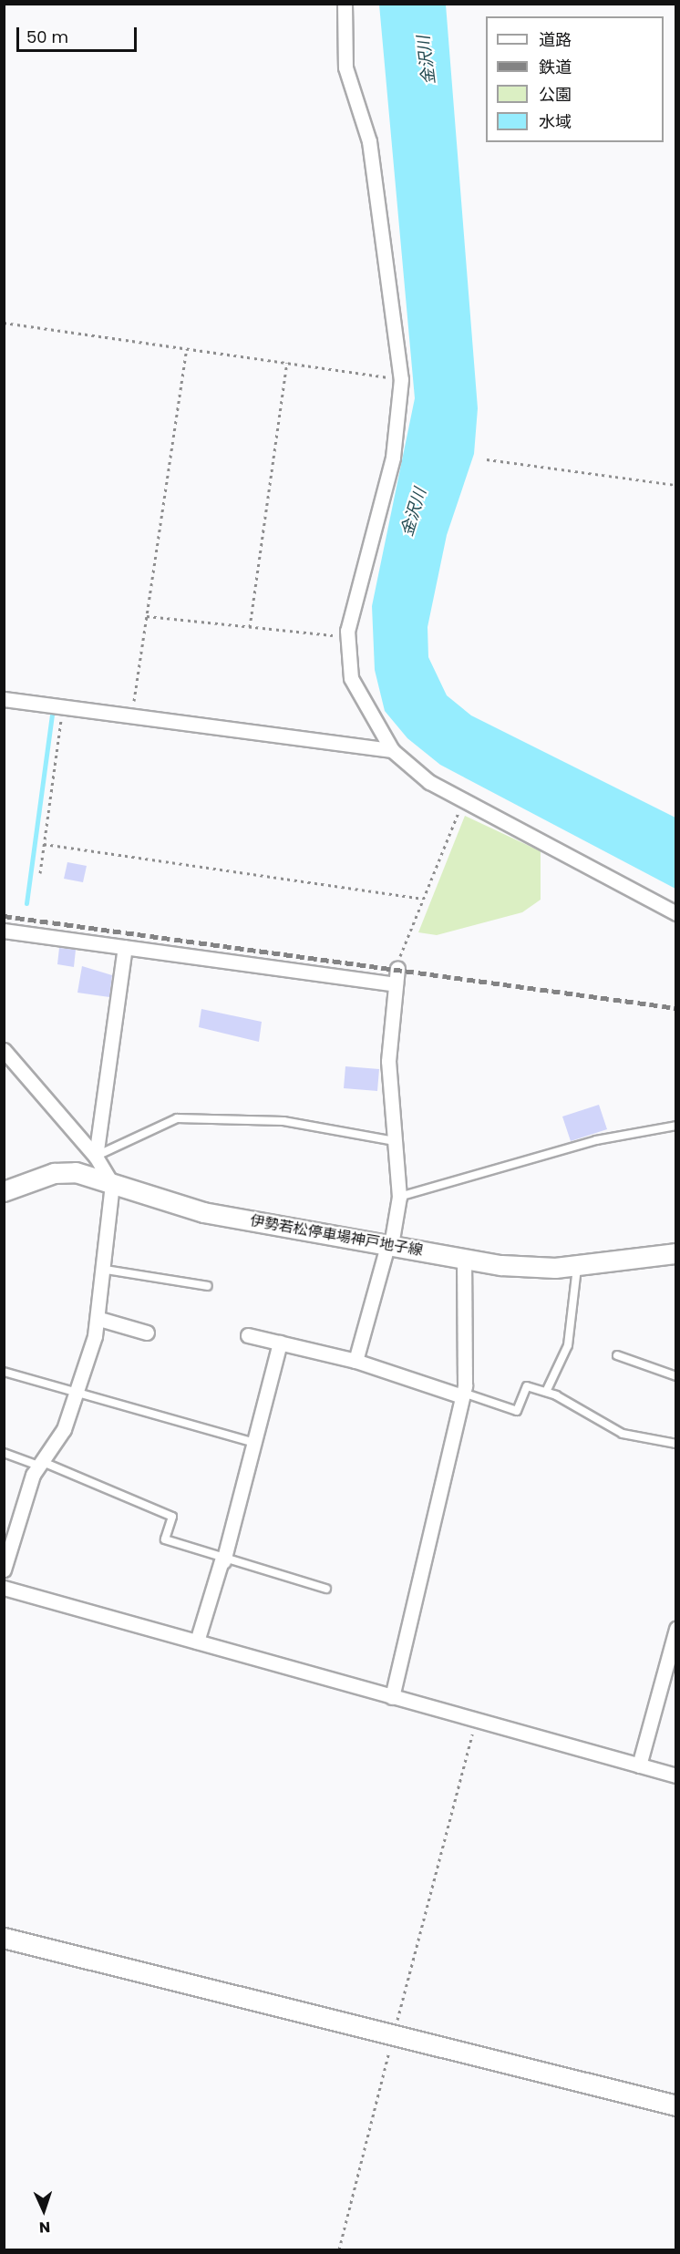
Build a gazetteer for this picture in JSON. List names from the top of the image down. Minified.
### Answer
{"streets":{"main road":["伊勢若松停車場神戸地子線"]},"water":["金沢川"],"legend":["道路","鉄道","公園","水域"],"scale_bar":"50 m","north":"bottom"}
